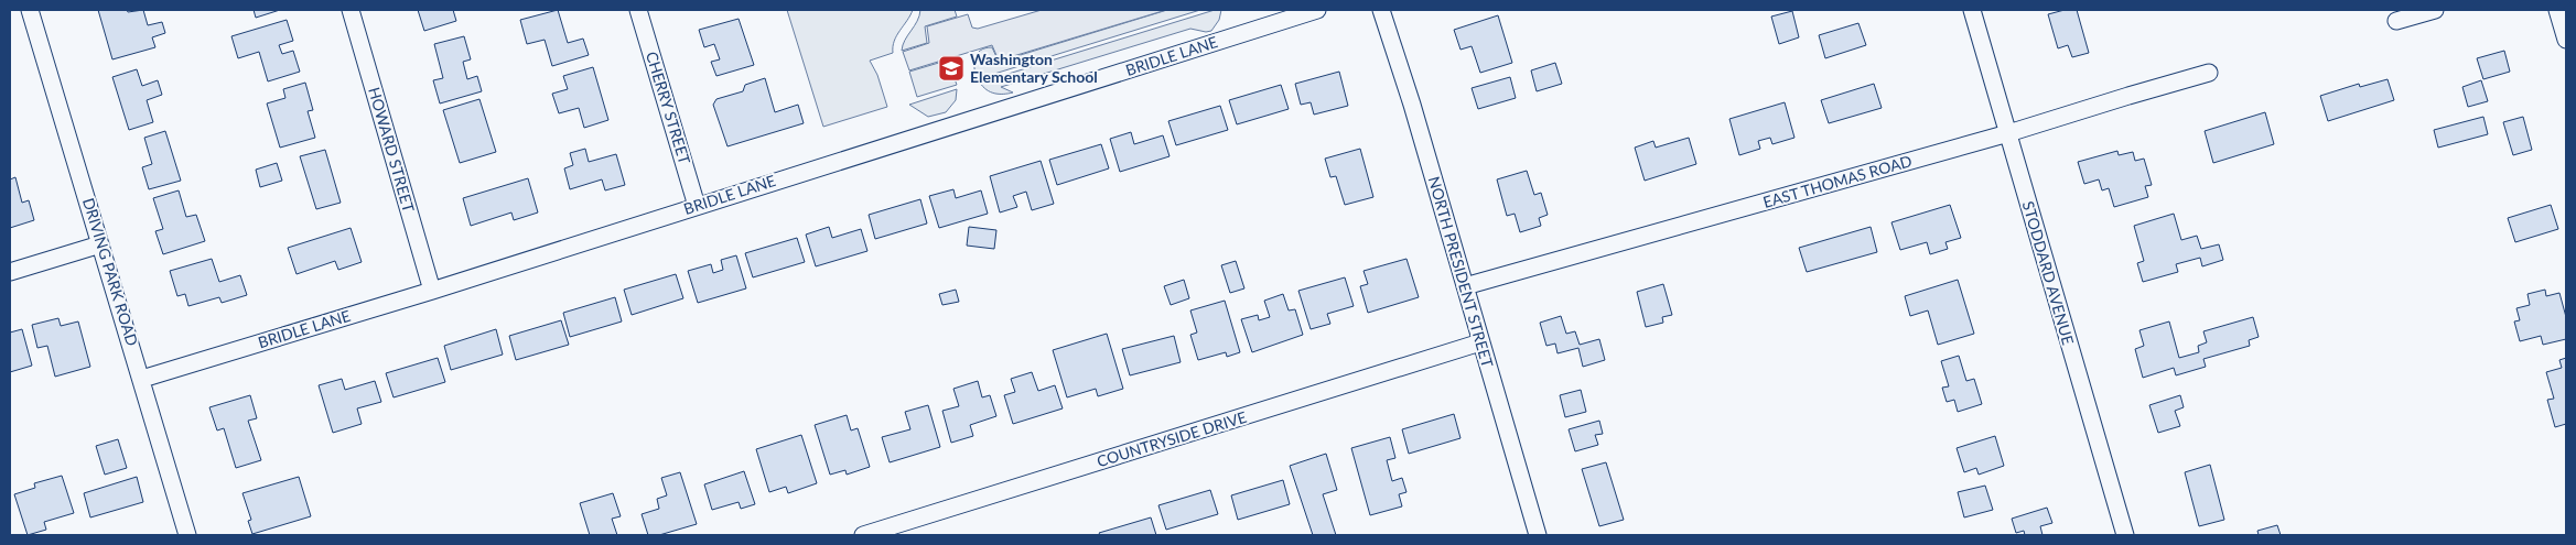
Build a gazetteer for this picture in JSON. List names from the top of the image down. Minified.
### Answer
{"streets":{"street":["BRIDLE LANE","CHERRY STREET","HOWARD STREET","EAST THOMAS ROAD","DRIVING PARK ROAD","NORTH PRESIDENT STREET","STODDARD AVENUE","COUNTRYSIDE DRIVE"]},"crossings":[["BRIDLE LANE","CHERRY STREET"],["BRIDLE LANE","HOWARD STREET"],["BRIDLE LANE","DRIVING PARK ROAD"],["EAST THOMAS ROAD","NORTH PRESIDENT STREET"],["EAST THOMAS ROAD","STODDARD AVENUE"],["NORTH PRESIDENT STREET","COUNTRYSIDE DRIVE"]],"places":{"school or university":["Washington Elementary School"]}}
